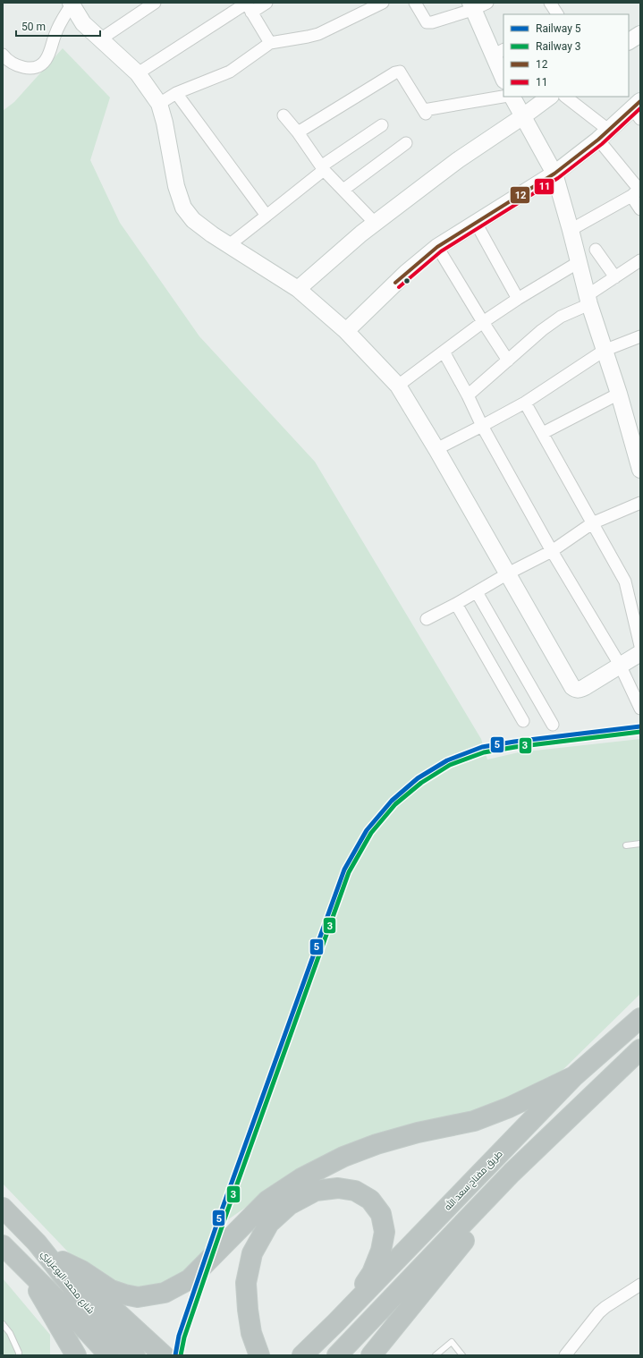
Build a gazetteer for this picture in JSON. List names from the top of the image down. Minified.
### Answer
{"streets":{"highway":["طريق مفتاح سعد الله","شارع محمد البوعزيزي"]},"lines":["transit line 12","transit line 11","rail line 5","rail line 3"],"legend":["Railway 5","Railway 3","12","11"],"scale_bar":"50 m"}
